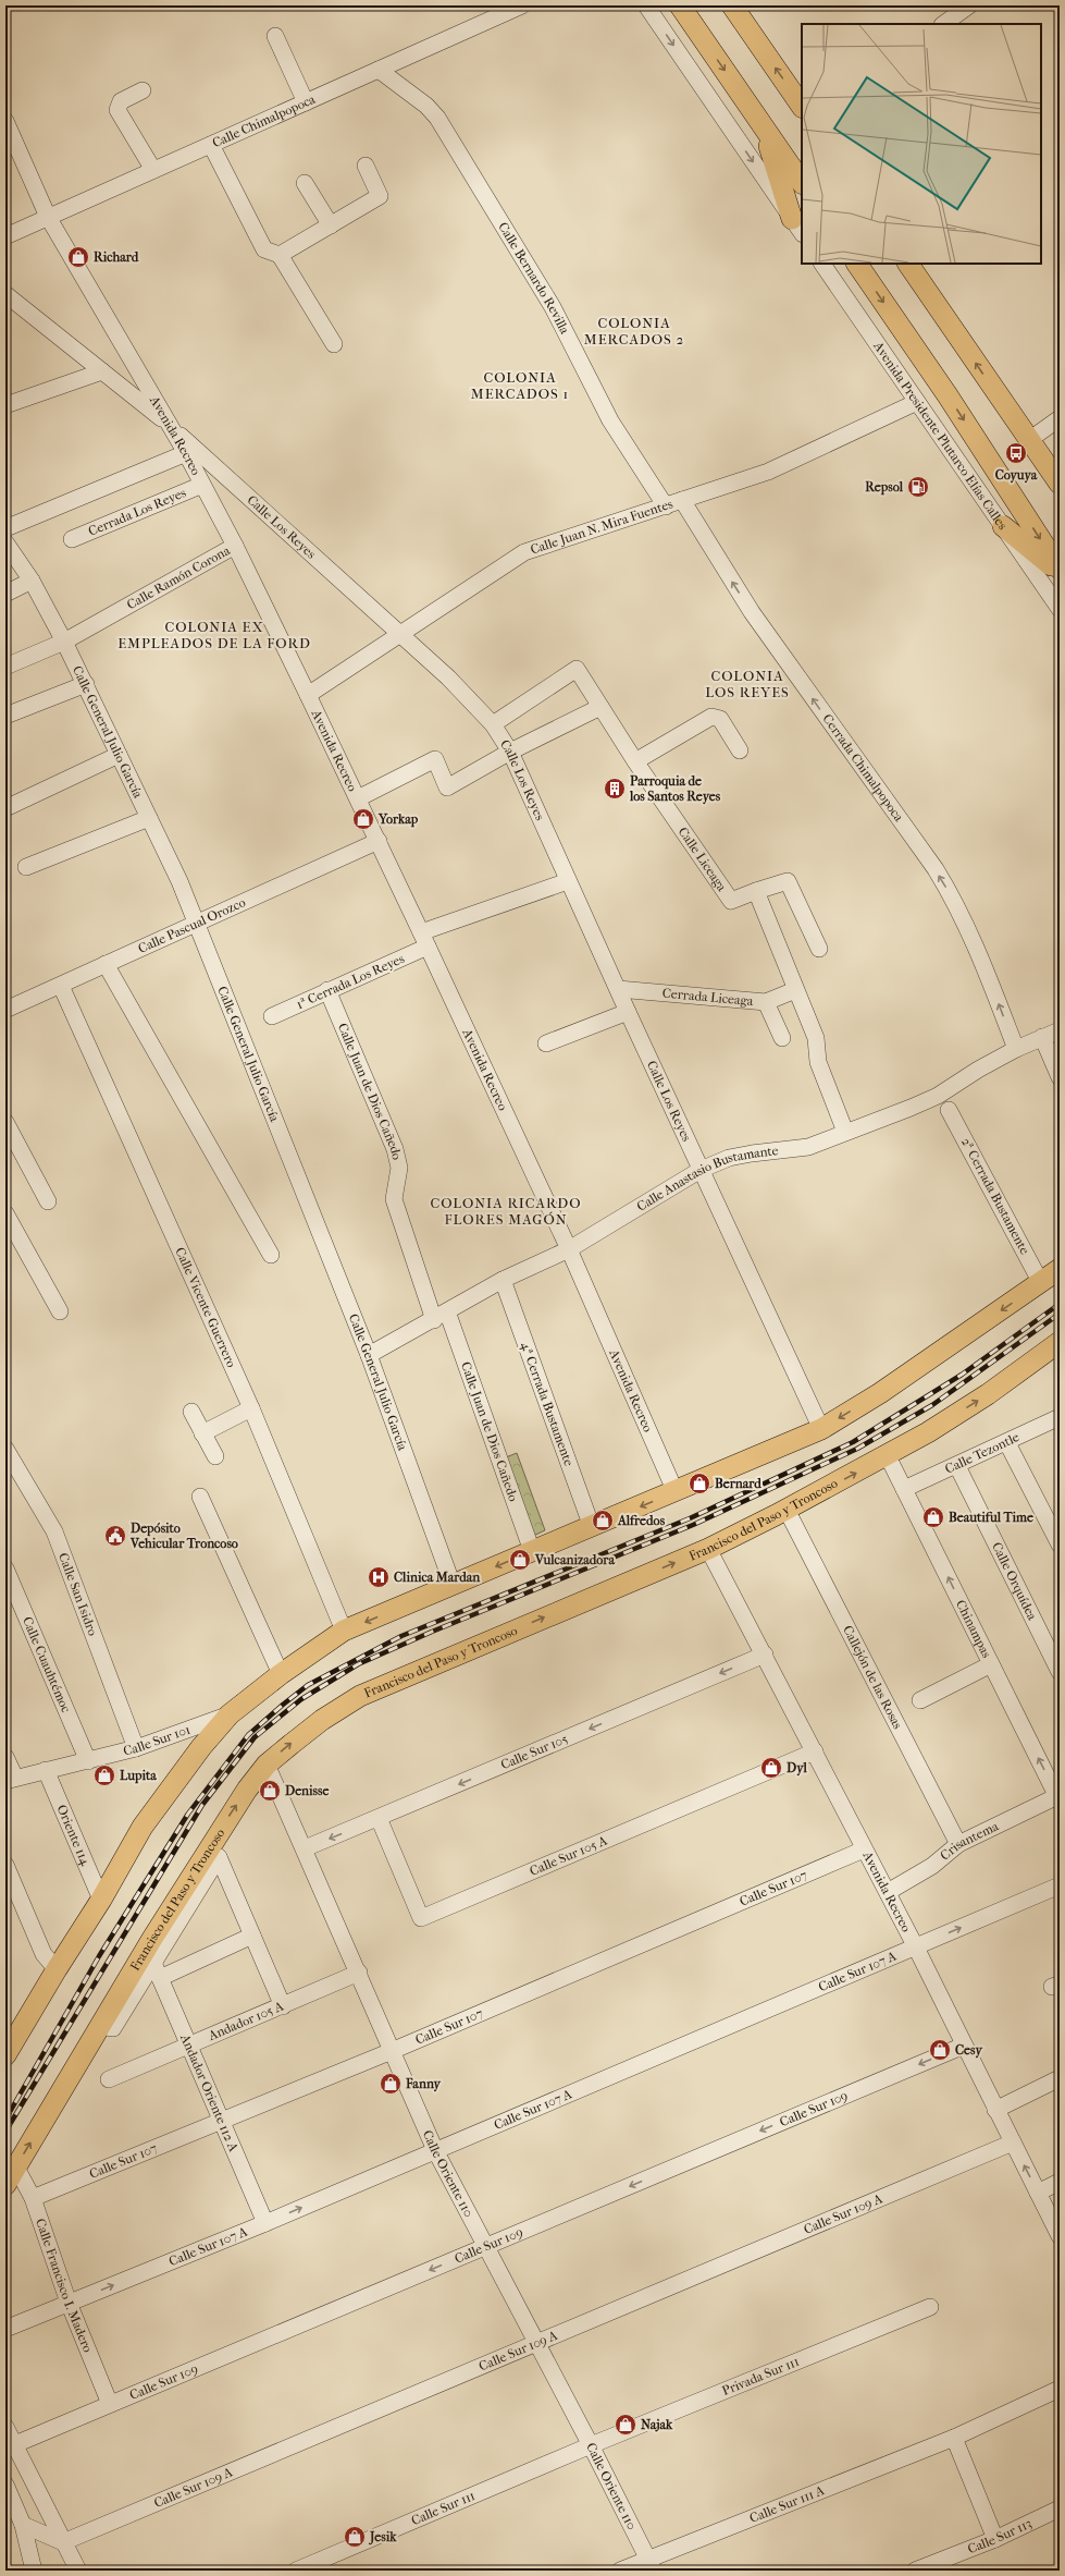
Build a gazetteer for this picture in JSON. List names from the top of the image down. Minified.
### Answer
{"streets":{"main road":["Avenida Presidente Plutarco Elías Calles","Francisco del Paso y Troncoso"],"street":["Calle Chimalpopoca","Calle Bernardo Revilla","Avenida Recreo","Cerrada Los Reyes","Calle Los Reyes","Calle Juan N. Mira Fuentes","Calle Ramón Corona","Calle General Julio García","Cerrada Chimalpopoca","Calle Liceaga","Calle Pascual Orozco","1ª Cerrada Los Reyes","Cerrada Liceaga","Calle Juan de Dios Cañedo","Calle Anastasio Bustamante","2ª Cerrada Bustamente","Calle Vicente Guerrero","4ª Cerrada Bustamente","Calle Tezontle","Calle Orquídea","Calle San Isidro","Chinampas","Calle Cuauhtémoc","Callejón de las Rosas","Calle Sur 101","Calle Sur 105","Oriente 114","Crisantema","Calle Sur 105 A","Calle Sur 107","Calle Sur 107 A","Andador 105 A","Andador Oriente 112 A","Calle Sur 109","Calle Oriente 110","Calle Sur 109 A","Calle Francisco I. Madero","Privada Sur 111","Calle Sur 111 A","Calle Sur 111","Calle Sur 113"]},"crossings":[["Calle Chimalpopoca","Calle Bernardo Revilla"],["Calle Chimalpopoca","Avenida Recreo"],["Calle Bernardo Revilla","Calle Juan N. Mira Fuentes"],["Avenida Recreo","Cerrada Los Reyes"],["Avenida Recreo","Calle Los Reyes"],["Avenida Recreo","Calle Juan N. Mira Fuentes"],["Avenida Recreo","Calle Ramón Corona"],["Avenida Recreo","Calle Pascual Orozco"],["Avenida Recreo","1ª Cerrada Los Reyes"],["Avenida Recreo","Calle Anastasio Bustamante"],["Avenida Recreo","Francisco del Paso y Troncoso"],["Avenida Recreo","Calle Sur 105"],["Avenida Recreo","Crisantema"],["Avenida Recreo","Calle Sur 105 A"],["Avenida Recreo","Calle Sur 107"],["Avenida Recreo","Calle Sur 107 A"],["Avenida Recreo","Calle Sur 109"],["Avenida Recreo","Calle Sur 109 A"],["Avenida Presidente Plutarco Elías Calles","Calle Juan N. Mira Fuentes"],["Calle Los Reyes","Calle Juan N. Mira Fuentes"],["Calle Los Reyes","Calle Liceaga"],["Calle Los Reyes","1ª Cerrada Los Reyes"],["Calle Los Reyes","Cerrada Liceaga"],["Calle Los Reyes","Calle Anastasio Bustamante"],["Calle Juan N. Mira Fuentes","Cerrada Chimalpopoca"],["Calle Ramón Corona","Calle General Julio García"],["Calle General Julio García","Calle Pascual Orozco"],["Calle General Julio García","Calle Anastasio Bustamante"],["Cerrada Chimalpopoca","Calle Anastasio Bustamante"],["Calle Pascual Orozco","Calle Vicente Guerrero"],["1ª Cerrada Los Reyes","Calle Juan de Dios Cañedo"],["Calle Juan de Dios Cañedo","Calle Anastasio Bustamante"],["Calle Anastasio Bustamante","4ª Cerrada Bustamente"],["Calle Tezontle","Calle Orquídea"],["Calle Tezontle","Chinampas"],["Francisco del Paso y Troncoso","Chinampas"],["Francisco del Paso y Troncoso","Callejón de las Rosas"],["Francisco del Paso y Troncoso","Calle Oriente 110"],["Francisco del Paso y Troncoso","Calle Francisco I. Madero"],["Calle San Isidro","Calle Sur 101"],["Chinampas","Crisantema"],["Calle Cuauhtémoc","Calle Sur 101"],["Callejón de las Rosas","Crisantema"],["Calle Sur 101","Oriente 114"],["Calle Sur 105","Calle Sur 105 A"],["Calle Sur 105","Calle Oriente 110"],["Calle Sur 107","Andador Oriente 112 A"],["Calle Sur 107","Calle Oriente 110"],["Calle Sur 107","Calle Francisco I. Madero"],["Calle Sur 107 A","Andador Oriente 112 A"],["Calle Sur 107 A","Calle Oriente 110"],["Calle Sur 107 A","Calle Francisco I. Madero"],["Andador 105 A","Andador Oriente 112 A"],["Andador 105 A","Calle Oriente 110"],["Calle Sur 109","Calle Oriente 110"],["Calle Sur 109","Calle Francisco I. Madero"],["Calle Oriente 110","Calle Sur 109 A"],["Calle Oriente 110","Privada Sur 111"],["Calle Oriente 110","Calle Sur 111 A"],["Calle Oriente 110","Calle Sur 111"],["Privada Sur 111","Calle Sur 111"]],"one_way":["Cerrada Chimalpopoca","Calle Sur 105","Calle Sur 107 A","Calle Sur 109"],"districts":["COLONIA MERCADOS 2","COLONIA MERCADOS 1","COLONIA EX EMPLEADOS DE LA FORD","COLONIA LOS REYES","COLONIA RICARDO FLORES MAGÓN"],"places":{"shop":["Richard","Yorkap","Bernard","Beautiful Time","Alfredos","Vulcanizadora","Dyl","Lupita","Denisse","Cesy","Fanny","Najak","Jesik"],"bus stop":["Coyuya"],"fuel station":["Repsol"],"building":["Parroquia de los Santos Reyes"],"public building":["Depósito Vehicular Troncoso"],"hospital":["Clinica Mardan"]}}
